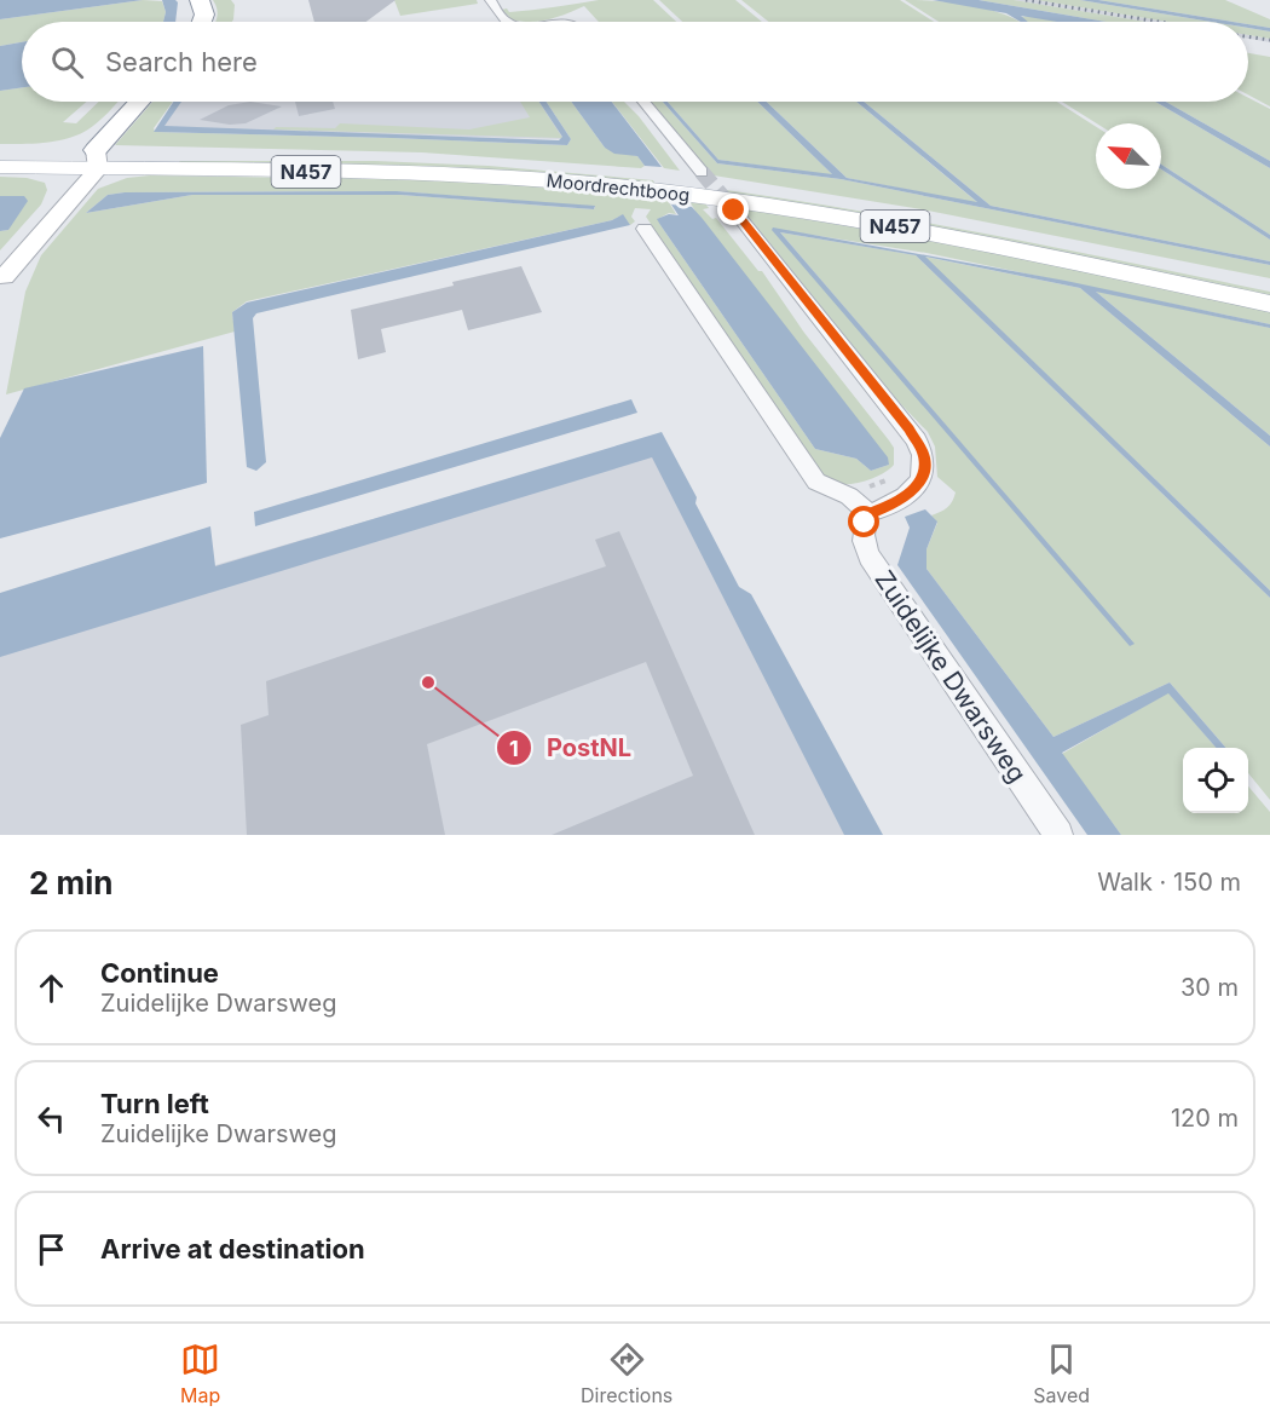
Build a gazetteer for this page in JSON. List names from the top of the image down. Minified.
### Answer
{"streets":{"main road":["N457","Moordrechtboog"],"street":["Zuidelijke Dwarsweg"]},"places":["PostNL"],"north":"top left","page":{"search":"Search here","heading":["2 min","Walk · 150 m"],"list":[["Continue","Zuidelijke Dwarsweg","30 m"],["Turn left","Zuidelijke Dwarsweg","120 m"],"Arrive at destination"],"nav":["Map","Directions","Saved"]}}
